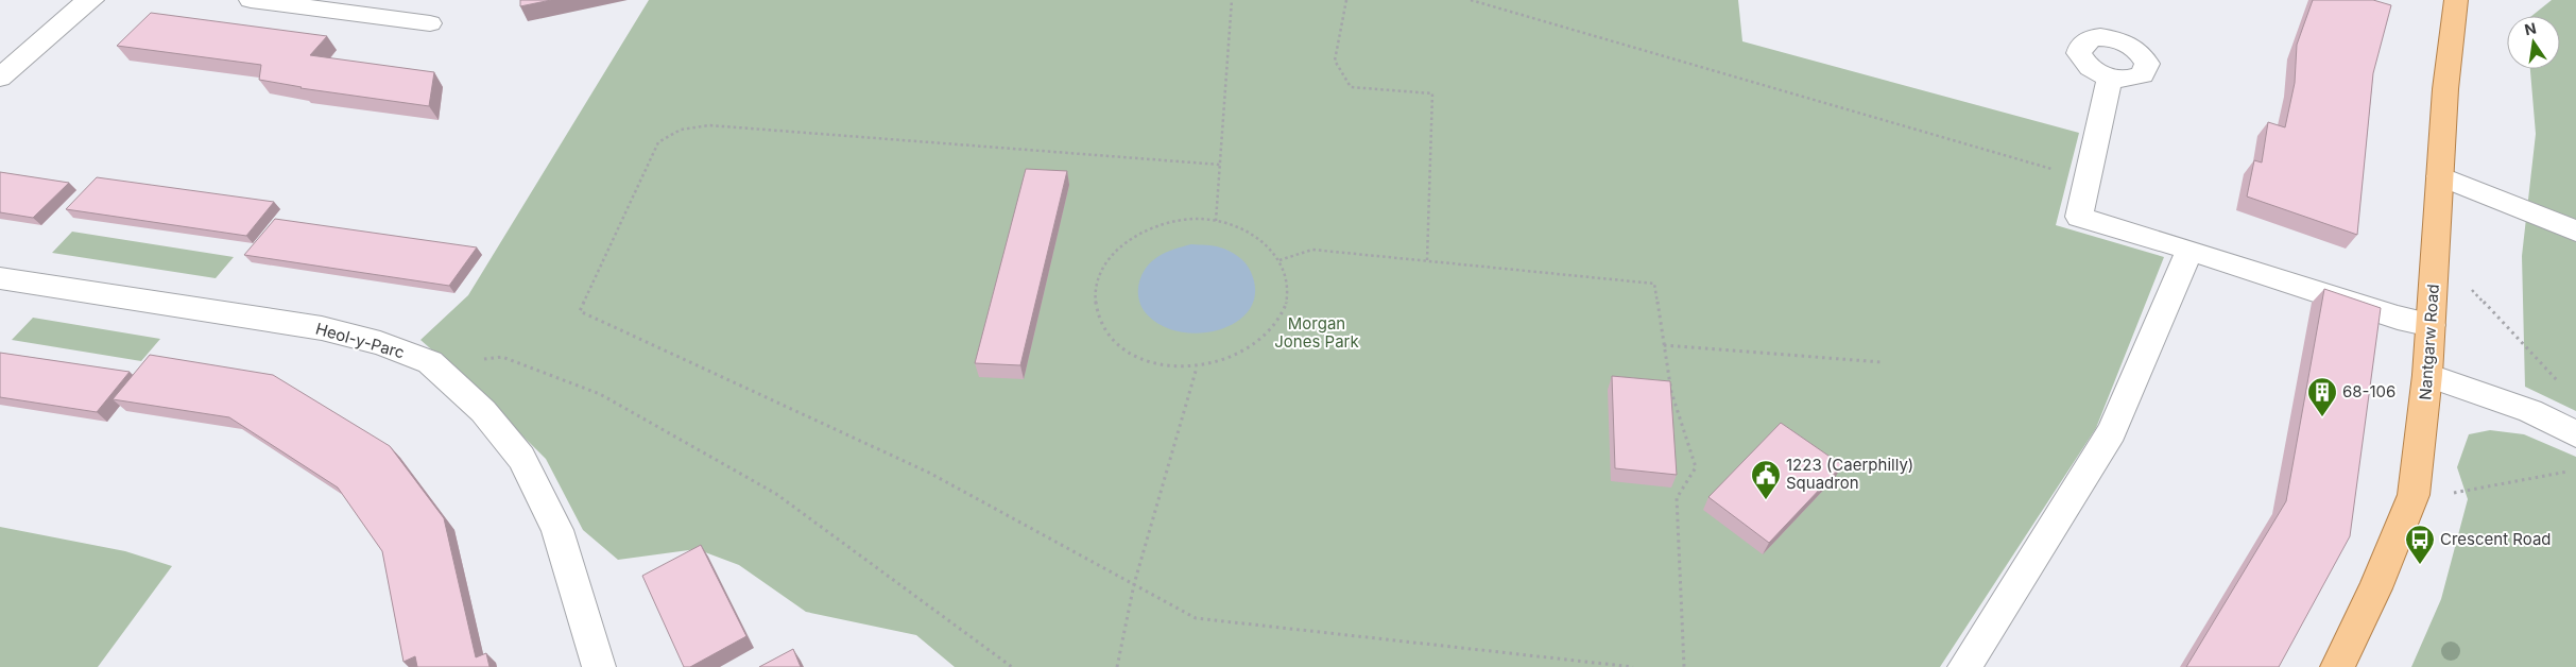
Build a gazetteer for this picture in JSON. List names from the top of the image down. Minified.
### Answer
{"streets":{"main road":["Nantgarw Road"],"street":["Heol-y-Parc"]},"parks":["Morgan Jones Park"],"places":{"building":["68-106"],"public building":["1223 (Caerphilly) Squadron"],"bus stop":["Crescent Road"]},"north":"top"}
